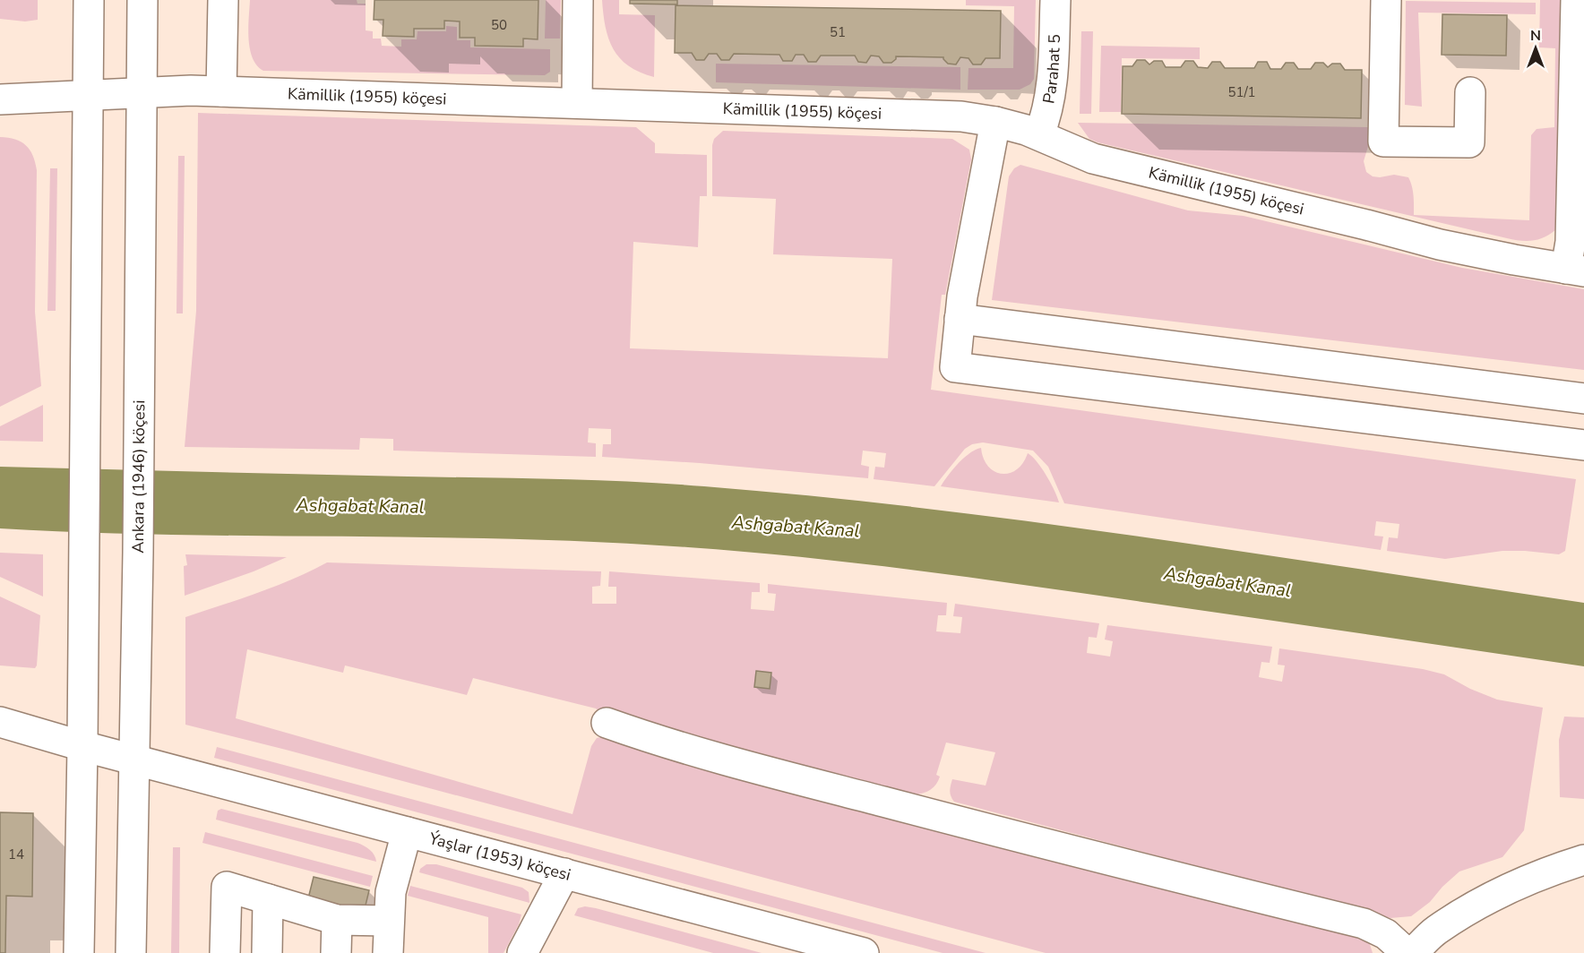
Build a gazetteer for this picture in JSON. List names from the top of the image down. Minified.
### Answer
{"streets":{"street":["Parahat 5","Kämillik (1955) köçesi","Ankara (1946) köçesi","Ýaşlar (1953) köçesi"]},"crossings":[["Parahat 5","Kämillik (1955) köçesi"],["Kämillik (1955) köçesi","Ankara (1946) köçesi"],["Ankara (1946) köçesi","Ýaşlar (1953) köçesi"]],"water":["Ashgabat Kanal"],"house_numbers":["50","51","51/1","14"],"north":"top"}
